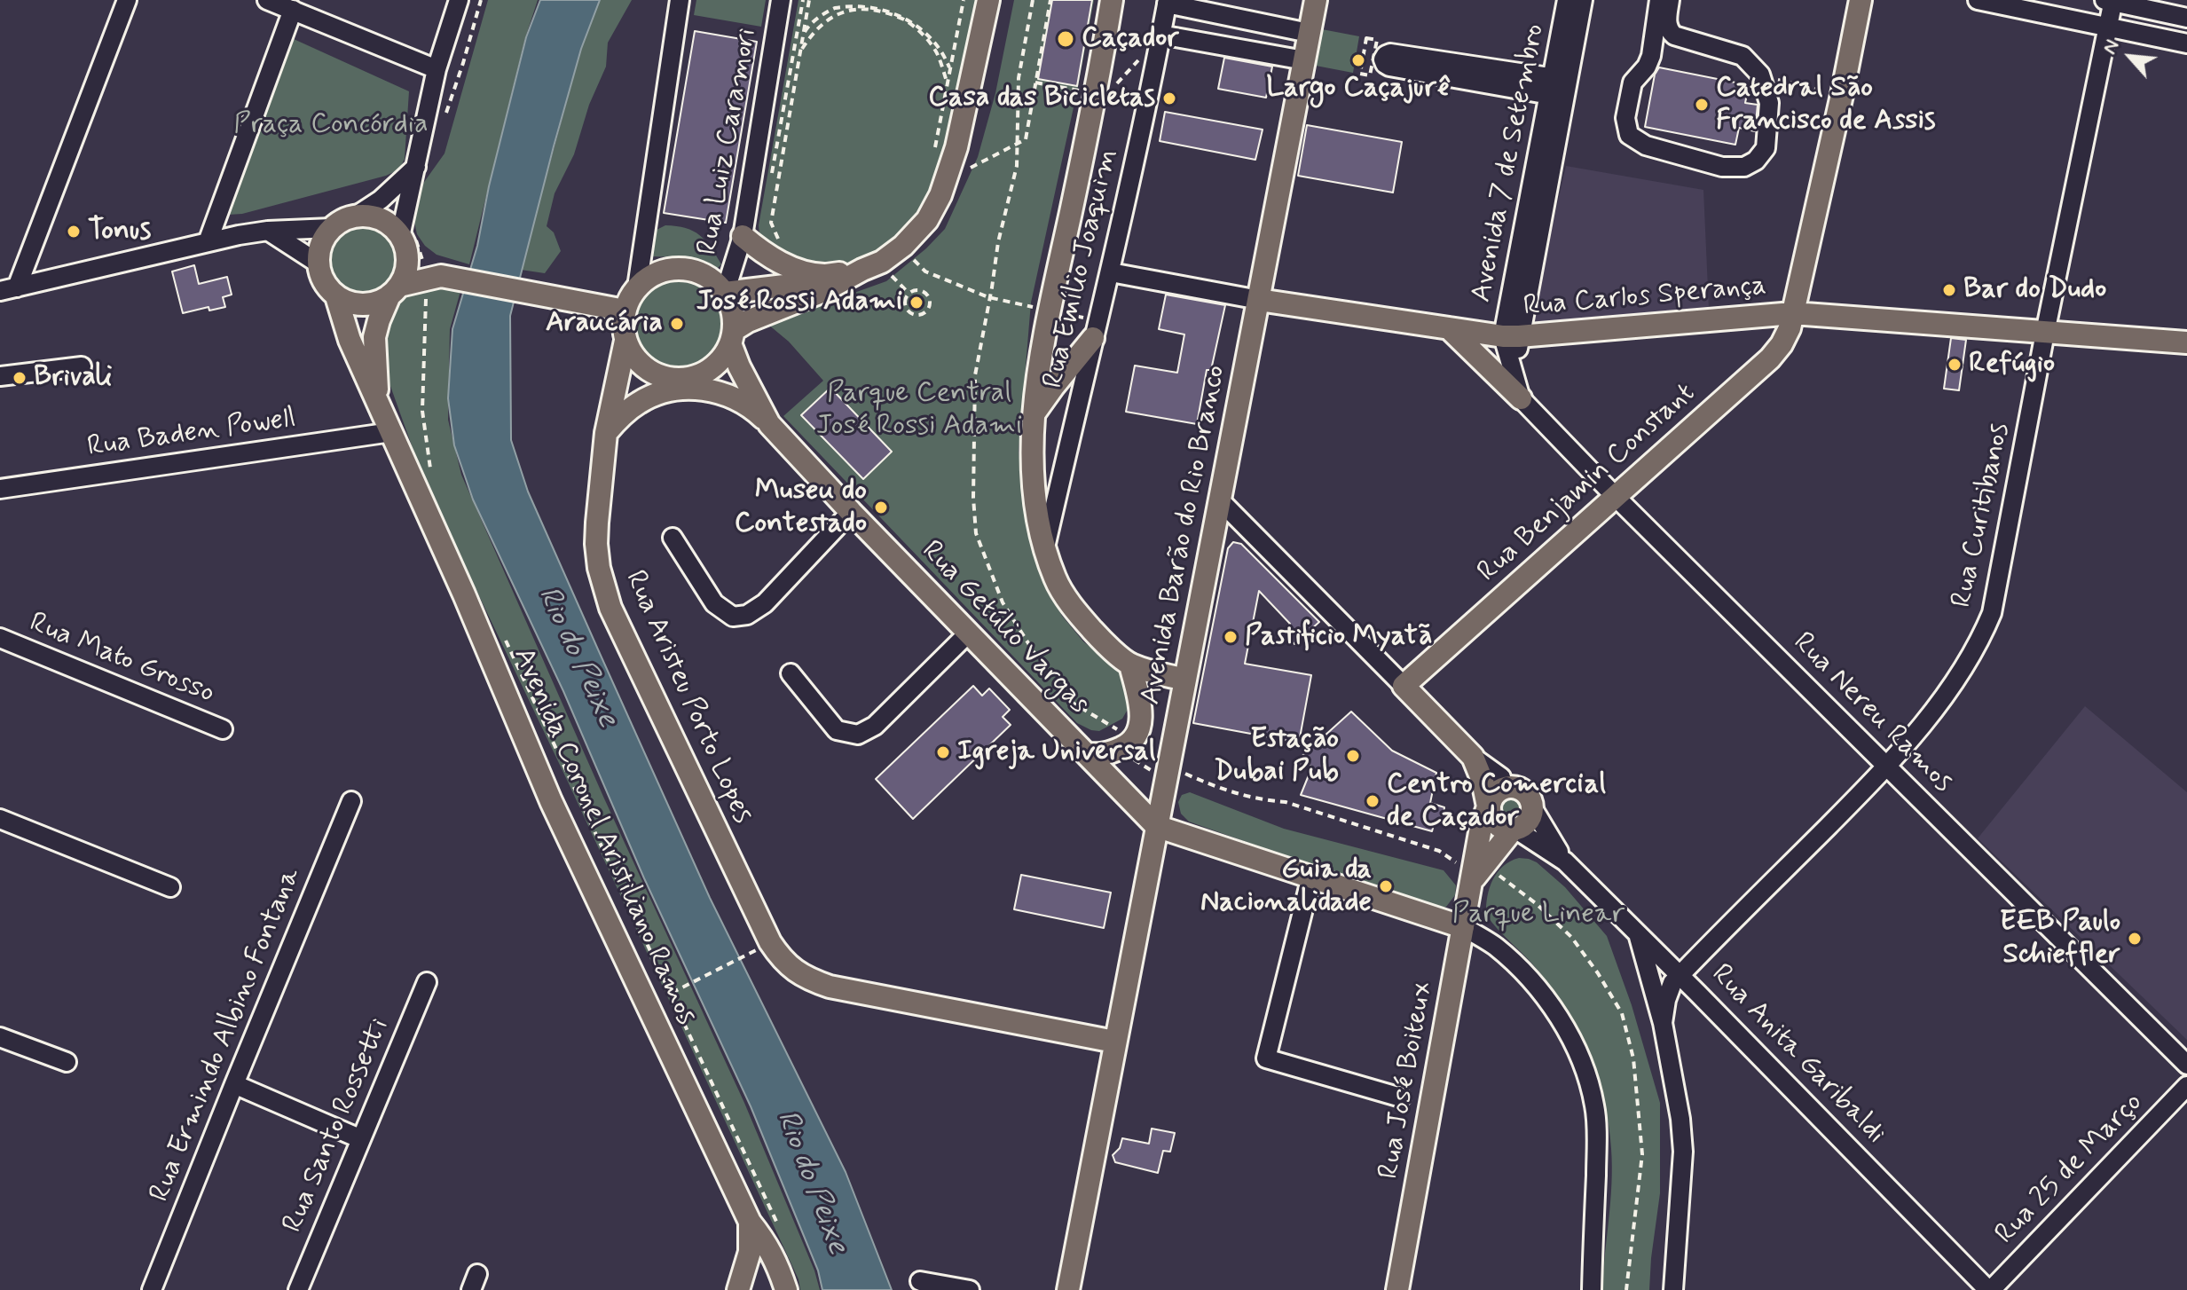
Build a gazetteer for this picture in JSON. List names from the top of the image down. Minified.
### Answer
{"streets":{"main road":["Rua Carlos Sperança","Rua Benjamin Constant","Avenida Barão do Rio Branco","Rua Getúlio Vargas","Rua Aristeu Porto Lopes","Avenida Coronel Aristiliano Ramos","Rua José Boiteux"],"street":["Rua Luiz Caramori","Avenida 7 de Setembro","Rua Emílio Joaquim","Rua Baden Powell","Rua Curitibanos","Rua Mato Grosso","Rua Nereu Ramos","Rua Ermindo Albino Fontana","Rua Anita Garibaldi","Rua Santo Rossetti","Rua 25 de Março"]},"crossings":[["Rua Luiz Caramori","Rua Getúlio Vargas"],["Rua Luiz Caramori","Rua Aristeu Porto Lopes"],["Avenida 7 de Setembro","Rua Carlos Sperança"],["Avenida 7 de Setembro","Rua Nereu Ramos"],["Rua Emílio Joaquim","Rua Carlos Sperança"],["Rua Carlos Sperança","Rua Benjamin Constant"],["Rua Carlos Sperança","Rua Curitibanos"],["Rua Carlos Sperança","Avenida Barão do Rio Branco"],["Rua Carlos Sperança","Rua Nereu Ramos"],["Rua Baden Powell","Avenida Coronel Aristiliano Ramos"],["Rua Benjamin Constant","Rua Nereu Ramos"],["Rua Curitibanos","Rua Nereu Ramos"],["Rua Curitibanos","Rua Anita Garibaldi"],["Avenida Barão do Rio Branco","Rua Getúlio Vargas"],["Avenida Barão do Rio Branco","Rua Aristeu Porto Lopes"],["Rua Getúlio Vargas","Rua Aristeu Porto Lopes"],["Rua Getúlio Vargas","Rua José Boiteux"],["Rua Anita Garibaldi","Rua José Boiteux"],["Rua Anita Garibaldi","Rua 25 de Março"]],"water":["Rio do Peixe"],"parks":["Praça Concórdia","Parque Central José Rossi Adami","Parque Linear"],"places":["Caçador","Largo Caçajurê","Casa das Bicicletas","Catedral São Francisco de Assis","Tonus","Bar do Dudo","José Rossi Adami","Araucária","Refúgio","Brivali","Museu do Contestado","Pastificio Myatã","Igreja Universal","Estação Dubai Pub","Centro Comercial de Caçador","Guia da Nacionalidade","EEB Paulo Schieffler"],"north":"top left"}
